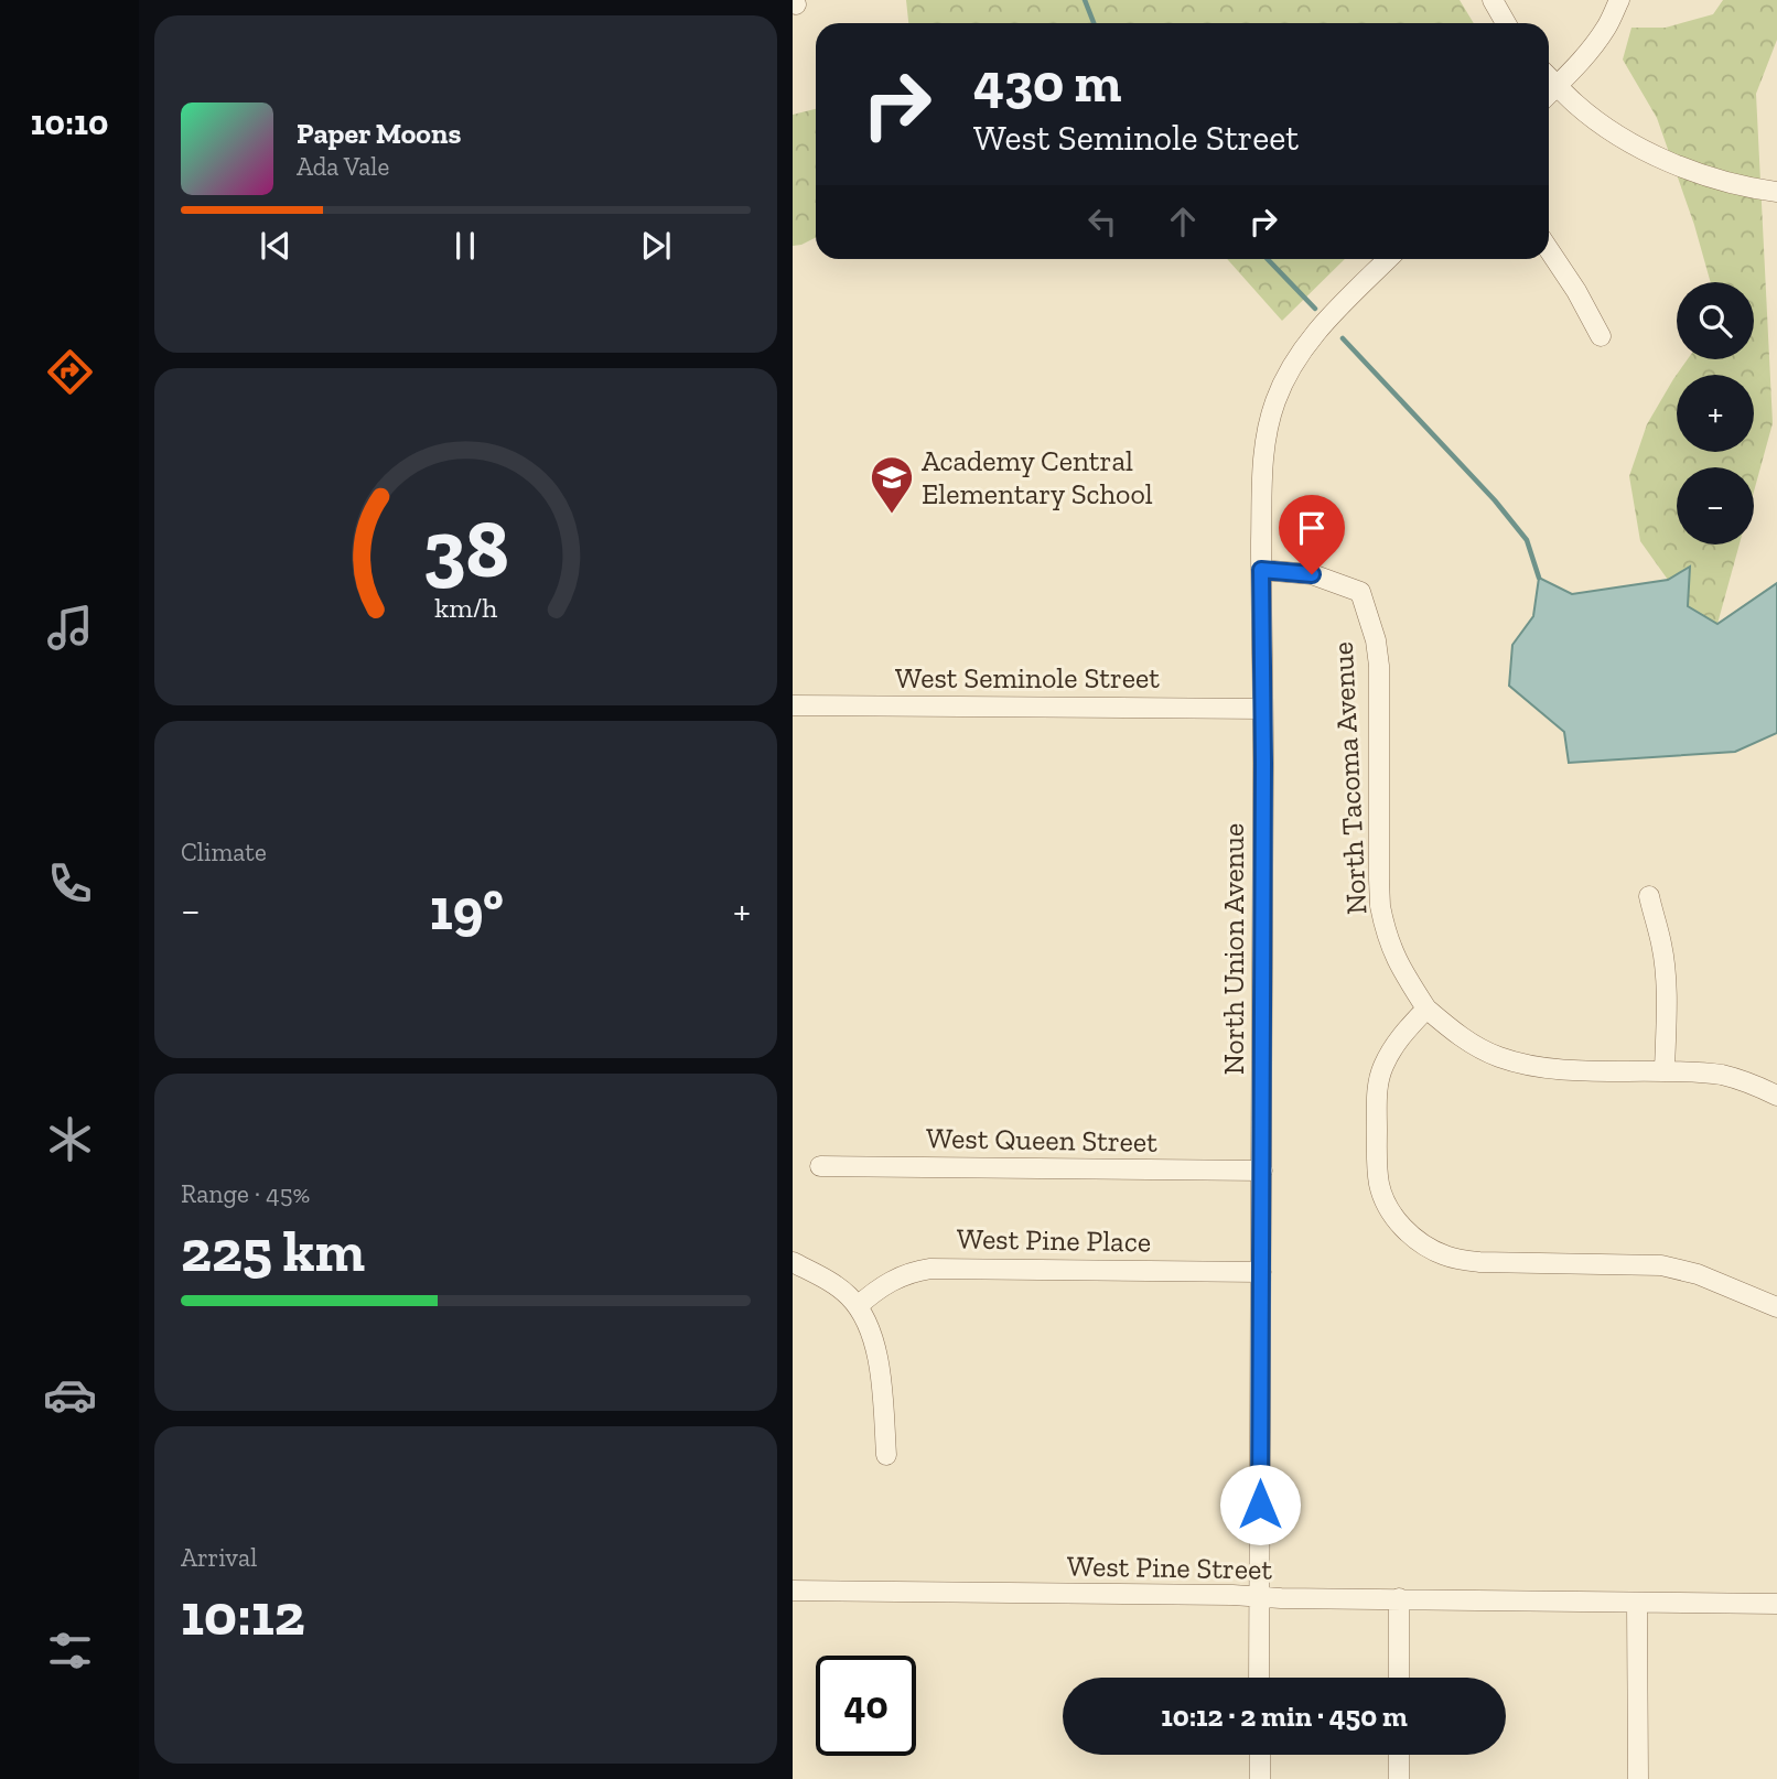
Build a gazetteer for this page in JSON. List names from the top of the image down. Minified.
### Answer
{"streets":{"street":["West Seminole Street","North Tacoma Avenue","North Union Avenue","West Queen Street","West Pine Place","West Pine Street"]},"crossings":[["West Seminole Street","North Union Avenue"],["North Tacoma Avenue","North Union Avenue"],["North Union Avenue","West Queen Street"],["North Union Avenue","West Pine Place"],["North Union Avenue","West Pine Street"]],"places":{"school or university":["Academy Central Elementary School"]},"page":{"tabs":"10:10","turn":["430 m","West Seminole Street"],"song":["Paper Moons","Ada Vale"],"map_buttons":["+","−"],"tile":["Climate",["Range · 45%","225 km"],["Arrival","10:12"]],"heat":["−","19°","+"],"limit":"40","trip":"10:12 · 2 min · 450 m","gauge":["38","km/h"]}}
